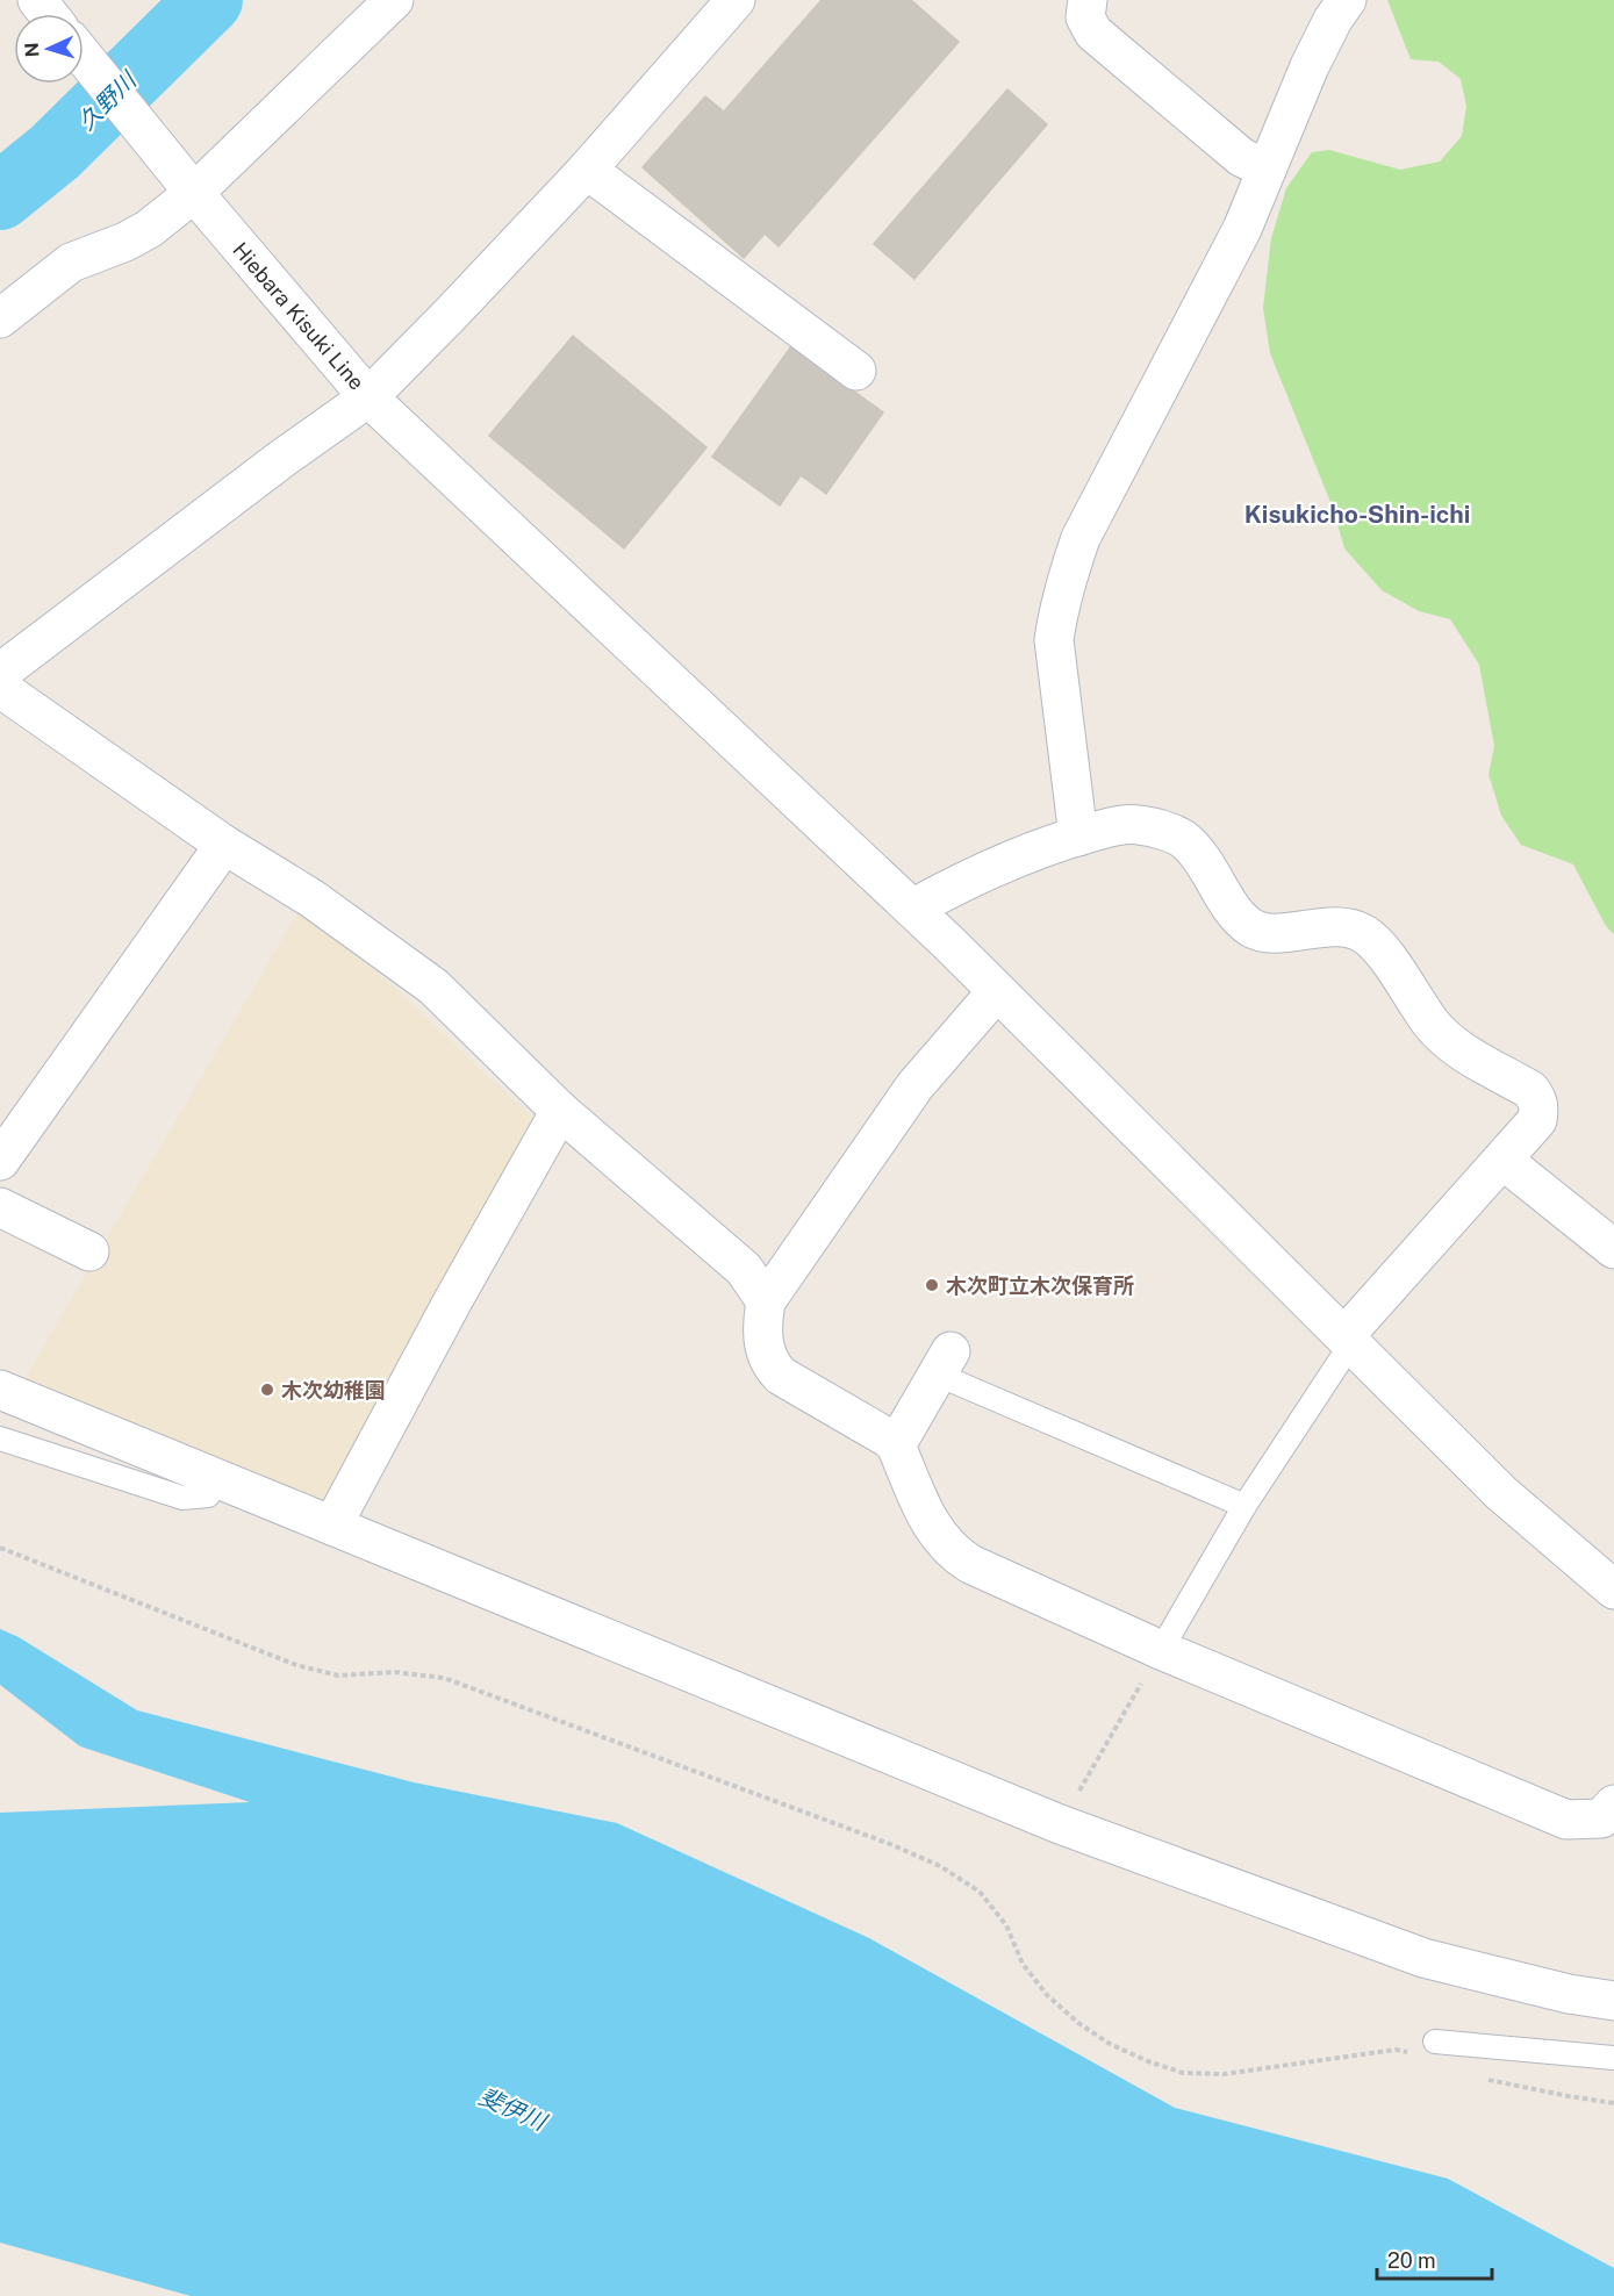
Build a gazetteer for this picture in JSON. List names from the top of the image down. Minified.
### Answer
{"streets":{"street":["Hiebara Kisuki Line"]},"districts":["Kisukicho-Shin-ichi"],"water":["久野川","斐伊川"],"places":["木次町立木次保育所","木次幼稚園"],"scale_bar":"20 m","north":"left"}
